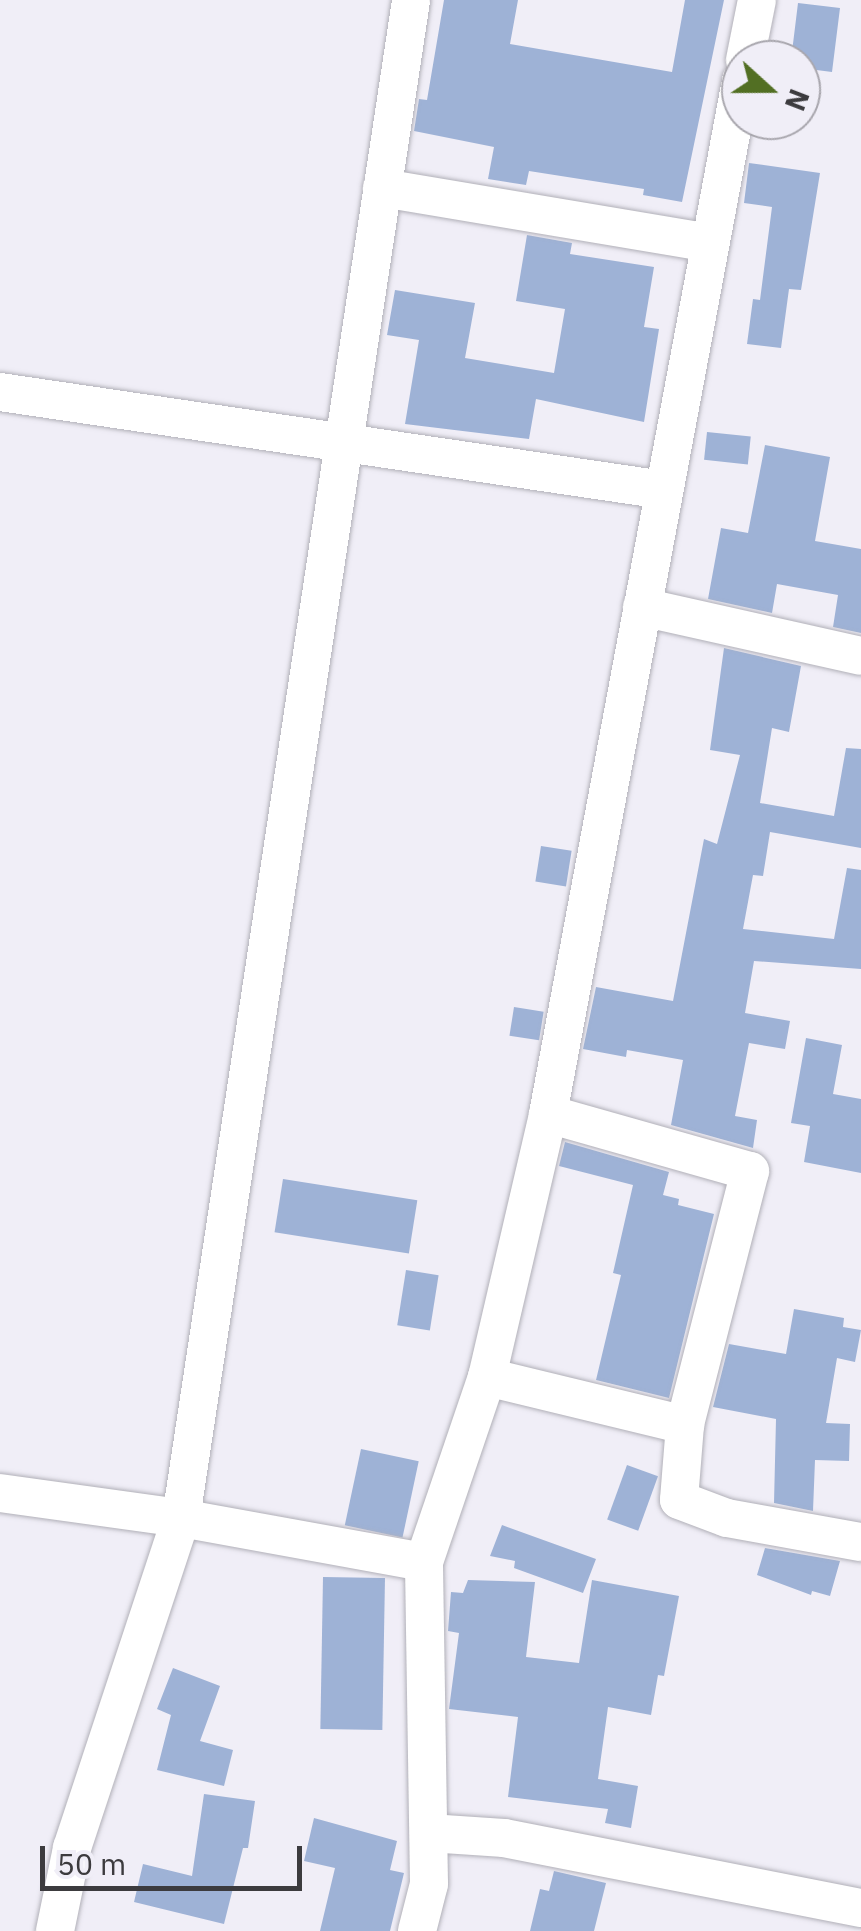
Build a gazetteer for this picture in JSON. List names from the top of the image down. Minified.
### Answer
{"scale_bar":"50 m","north":"right"}
